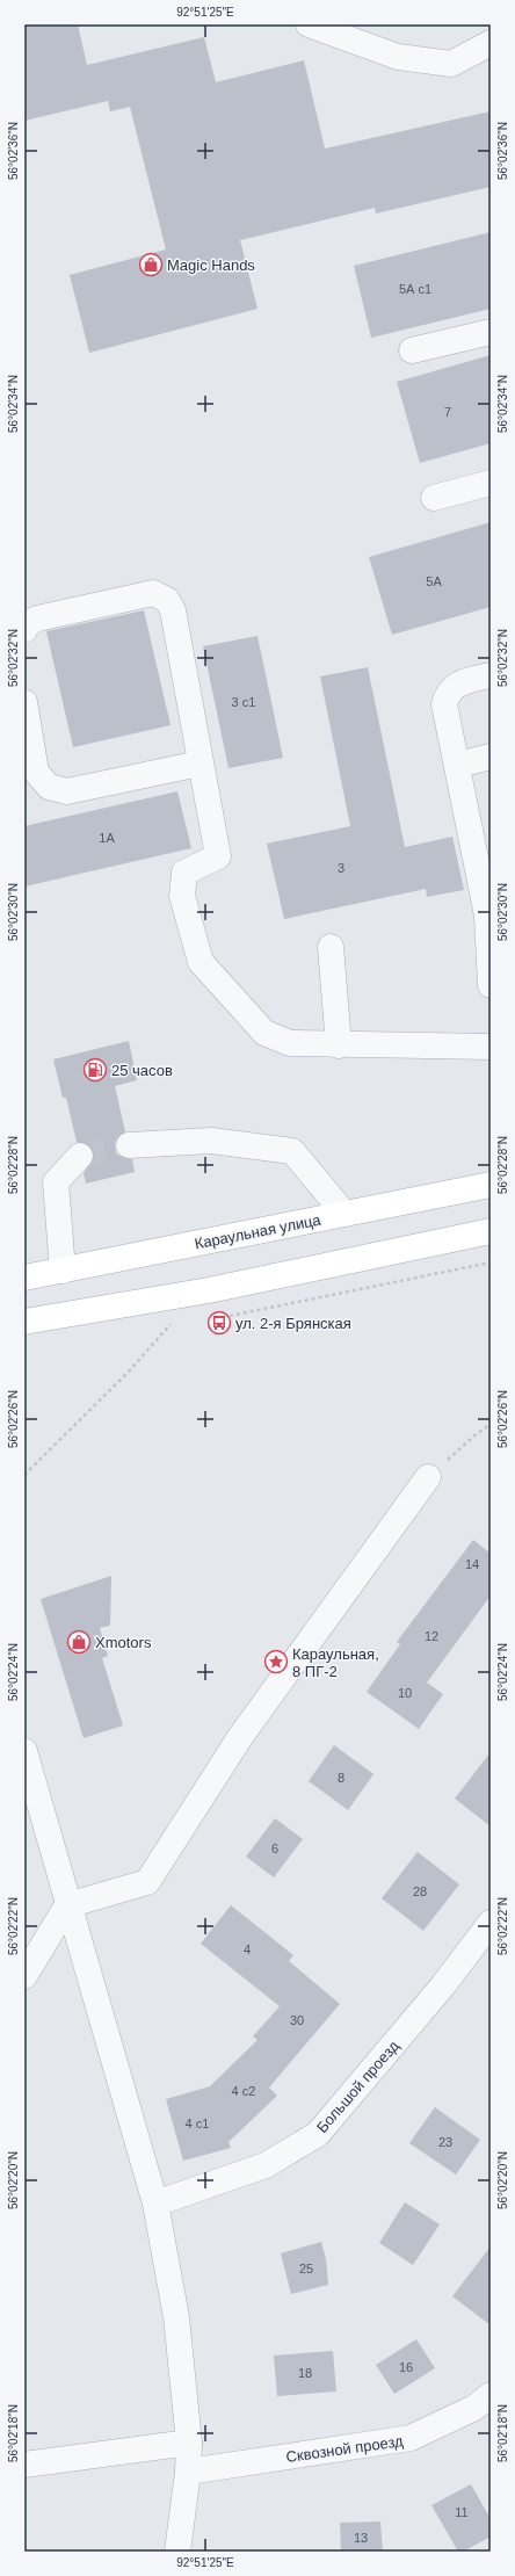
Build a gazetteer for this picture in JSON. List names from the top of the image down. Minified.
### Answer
{"streets":{"main road":["Караульная улица"],"street":["Большой проезд","Сквозной проезд"]},"places":{"shop":["Magic Hands","Xmotors"],"fuel station":["25 часов"],"bus stop":["ул. 2-я Брянская"],"place":["Караульная, 8 ПГ-2"]},"house_numbers":["5А с1","7","5А","3 с1","1А","3","14","12","10","8","6","28","4","30","4 с2","4 с1","23","25","16","18","11","13"],"coordinates":["92°51'25\"E","56°02'36\"N","56°02'34\"N","56°02'32\"N","56°02'30\"N","56°02'28\"N","56°02'26\"N","56°02'24\"N","56°02'22\"N","56°02'20\"N","56°02'18\"N"]}
